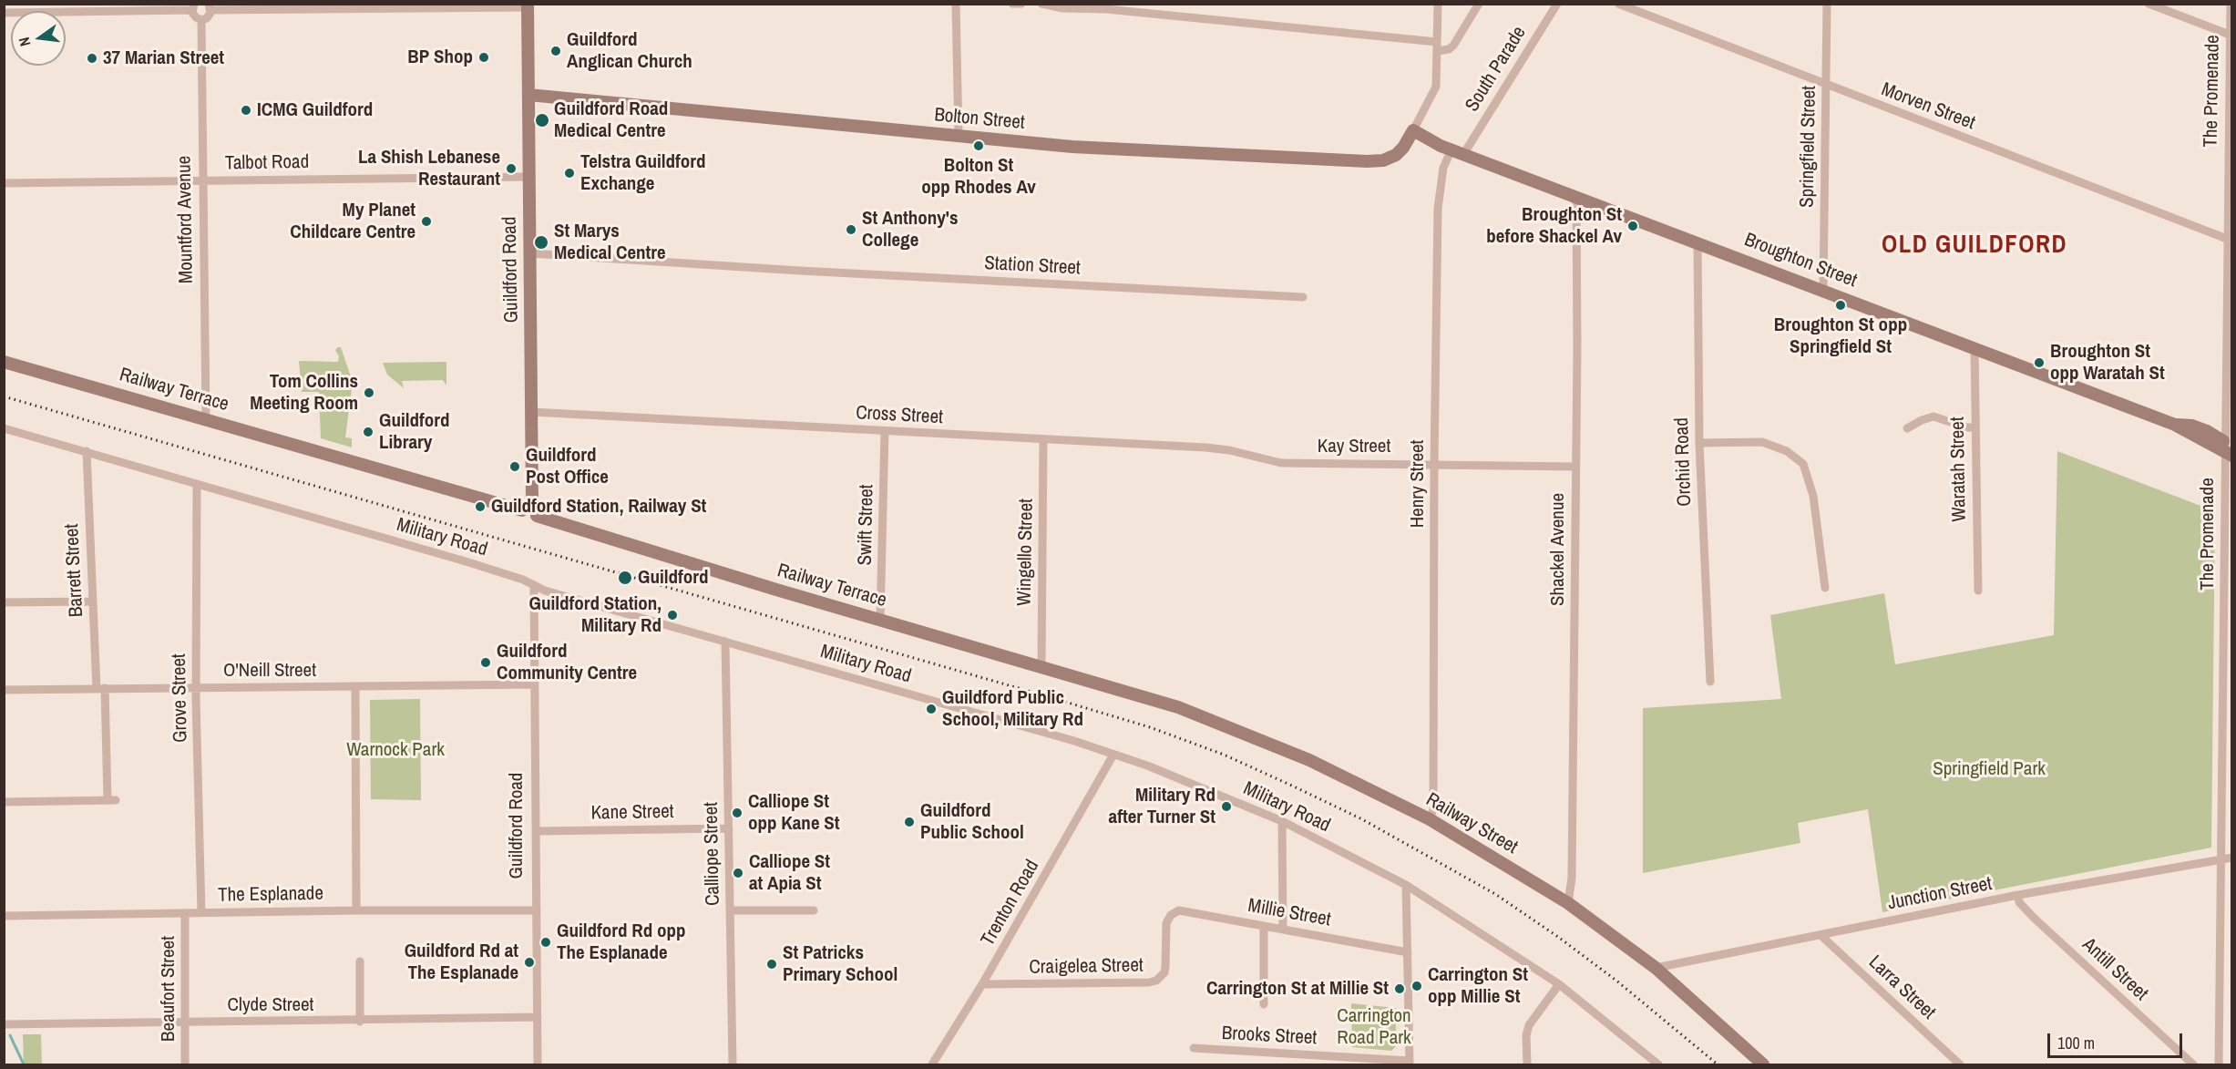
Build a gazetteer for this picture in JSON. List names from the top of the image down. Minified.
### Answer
{"streets":{"street":["South Parade","The Promenade","Morven Street","Bolton Street","Springfield Street","Talbot Road","Mountford Avenue","Broughton Street","Station Street","Guildford Road","Railway Terrace","Cross Street","Kay Street","Orchid Road","Waratah Street","Henry Street","Swift Street","Military Road","Shackel Avenue","Wingello Street","Barrett Street","O'Neill Street","Grove Street","Kane Street","Railway Street","Calliope Street","Junction Street","The Esplanade","Trenton Road","Millie Street","Craigelea Street","Antill Street","Larra Street","Beaufort Street","Clyde Street","Brooks Street"]},"crossings":[["South Parade","Broughton Street"],["South Parade","Henry Street"],["The Promenade","Morven Street"],["The Promenade","Broughton Street"],["The Promenade","Junction Street"],["Morven Street","Springfield Street"],["Bolton Street","Broughton Street"],["Bolton Street","Guildford Road"],["Springfield Street","Broughton Street"],["Talbot Road","Mountford Avenue"],["Talbot Road","Guildford Road"],["Mountford Avenue","Railway Terrace"],["Broughton Street","Orchid Road"],["Broughton Street","Waratah Street"],["Broughton Street","Henry Street"],["Broughton Street","Shackel Avenue"],["Station Street","Guildford Road"],["Guildford Road","Railway Terrace"],["Guildford Road","Cross Street"],["Guildford Road","Military Road"],["Guildford Road","O'Neill Street"],["Guildford Road","Kane Street"],["Guildford Road","The Esplanade"],["Guildford Road","Clyde Street"],["Railway Terrace","Swift Street"],["Railway Terrace","Wingello Street"],["Railway Terrace","Railway Street"],["Cross Street","Kay Street"],["Cross Street","Swift Street"],["Cross Street","Wingello Street"],["Kay Street","Henry Street"],["Kay Street","Shackel Avenue"],["Henry Street","Railway Street"],["Military Road","Barrett Street"],["Military Road","Grove Street"],["Military Road","Calliope Street"],["Military Road","Trenton Road"],["Shackel Avenue","Railway Street"],["Barrett Street","O'Neill Street"],["O'Neill Street","Grove Street"],["Grove Street","The Esplanade"],["Kane Street","Calliope Street"],["Railway Street","Junction Street"],["Junction Street","Antill Street"],["Junction Street","Larra Street"],["The Esplanade","Beaufort Street"],["Trenton Road","Craigelea Street"],["Millie Street","Craigelea Street"],["Beaufort Street","Clyde Street"]],"districts":["OLD GUILDFORD"],"parks":["Warnock Park","Springfield Park","Carrington Road Park"],"places":["Guildford Anglican Church","BP Shop","37 Marian Street","ICMG Guildford","Guildford Road Medical Centre","Bolton St opp Rhodes Av","La Shish Lebanese Restaurant","Telstra Guildford Exchange","My Planet Childcare Centre","Broughton St before Shackel Av","St Anthony's College","St Marys Medical Centre","Broughton St opp Springfield St","Broughton St opp Waratah St","Tom Collins Meeting Room","Guildford Library","Guildford Post Office","Guildford Station, Railway St","Guildford","Guildford Station, Military Rd","Guildford Community Centre","Guildford Public School, Military Rd","Military Rd after Turner St","Calliope St opp Kane St","Guildford Public School","Calliope St at Apia St","Guildford Rd opp The Esplanade","Guildford Rd at The Esplanade","St Patricks Primary School","Carrington St opp Millie St","Carrington St at Millie St"],"scale_bar":"100 m","north":"left"}
